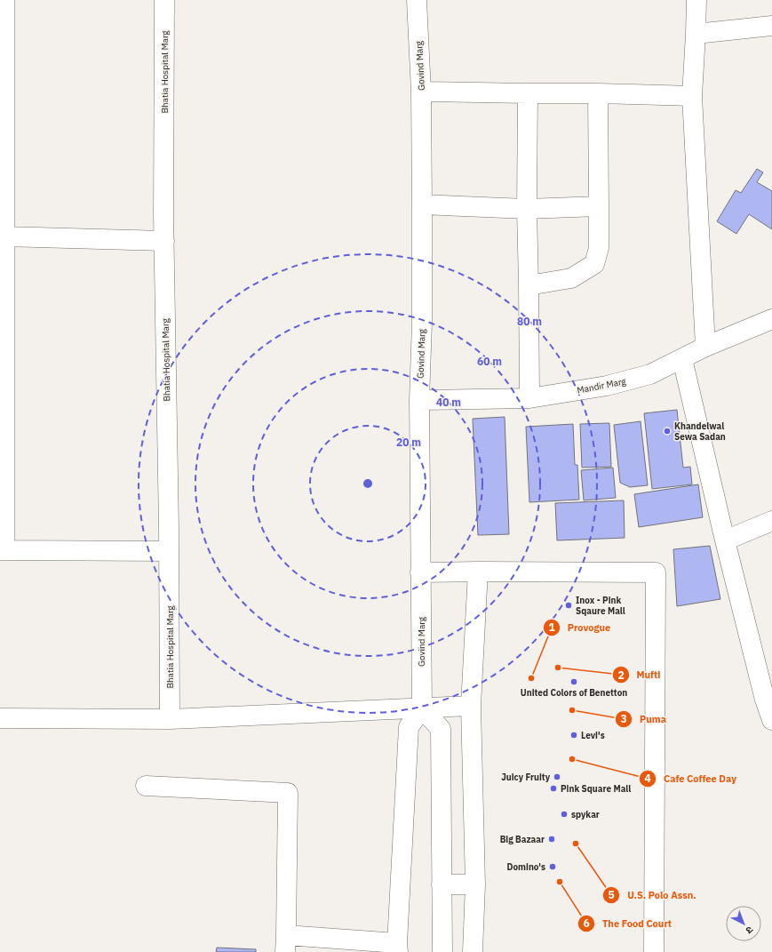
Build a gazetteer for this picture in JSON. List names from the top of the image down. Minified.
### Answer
{"streets":{"street":["Govind Marg","Bhatia Hospital Marg","Mandir Marg"]},"crossings":[["Govind Marg","Mandir Marg"]],"places":["Khandelwal Sewa Sadan","Inox - Pink Sqaure Mall","Mufti","Provogue","United Colors of Benetton","Puma","Levi's","Cafe Coffee Day","Juicy Fruity","Pink Square Mall","spykar","Big Bazaar","U.S. Polo Assn.","Domino's","The Food Court"],"north":"bottom right","rings":["80 m","60 m","40 m","20 m"]}
